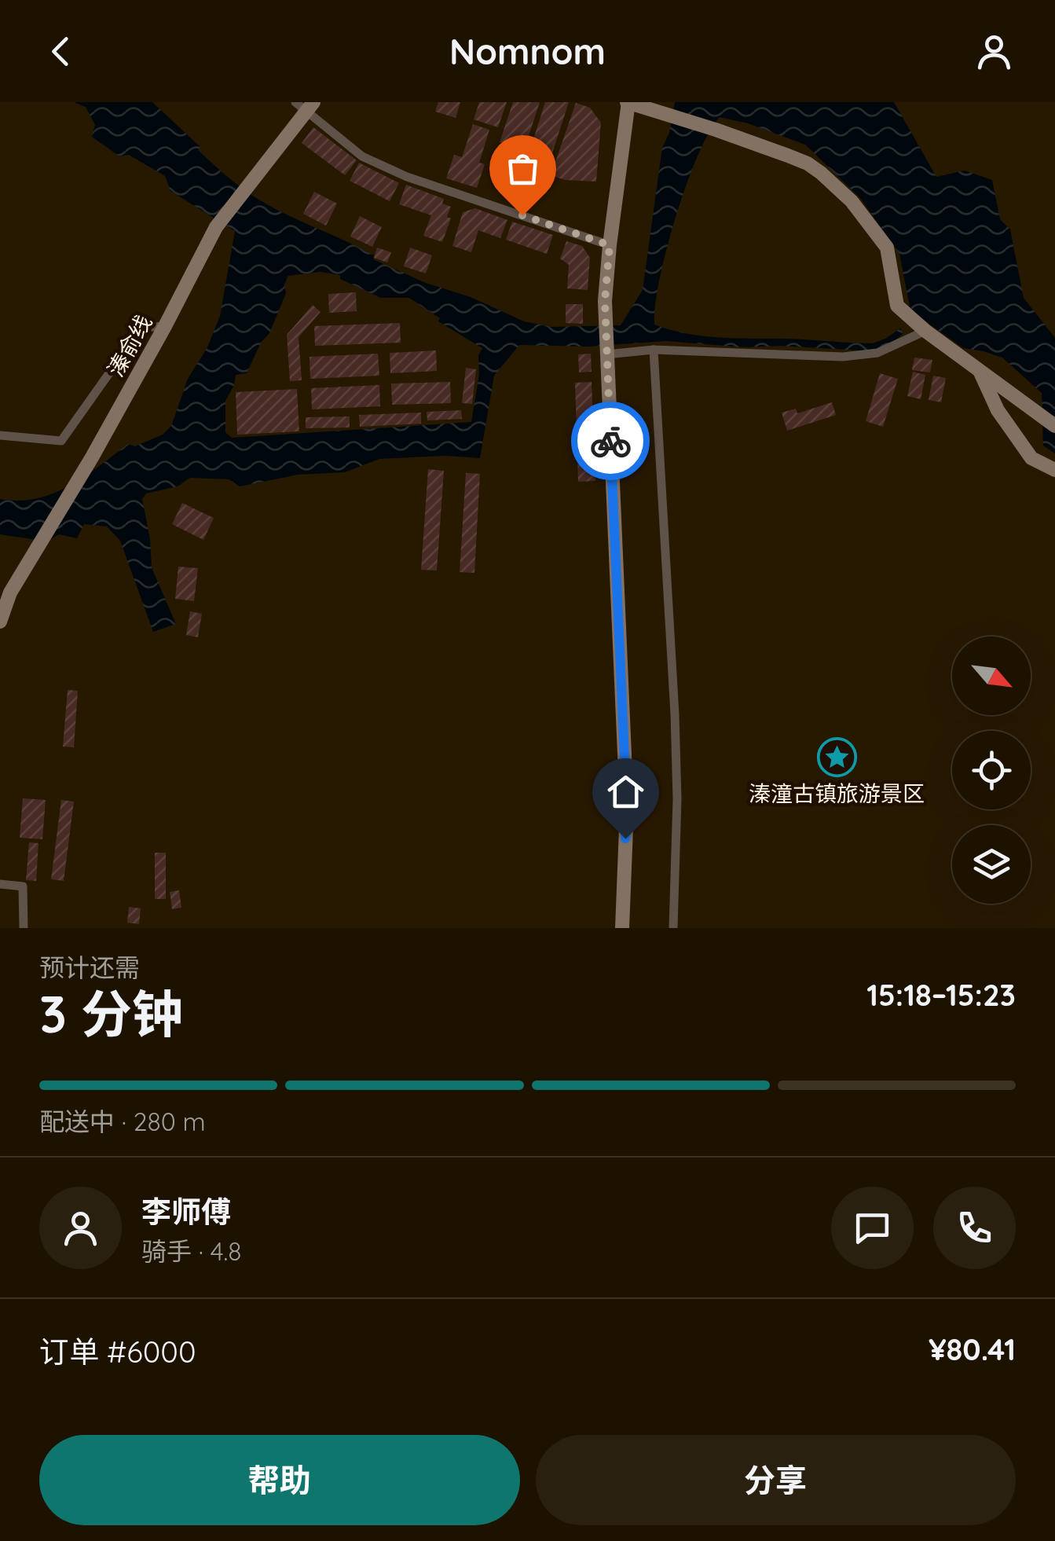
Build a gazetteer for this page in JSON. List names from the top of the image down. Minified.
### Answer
{"streets":{"street":["溱俞线"]},"places":{"place":["溱潼古镇旅游景区"]},"north":"bottom right","page":{"header":"Nomnom","heading":["3 分钟","预计还需","15:18–15:23"],"panel":["李师傅","骑手 · 4.8","订单 #6000","¥80.41"],"bar":"配送中 · 280 m","buttons":["帮助","分享"]}}
